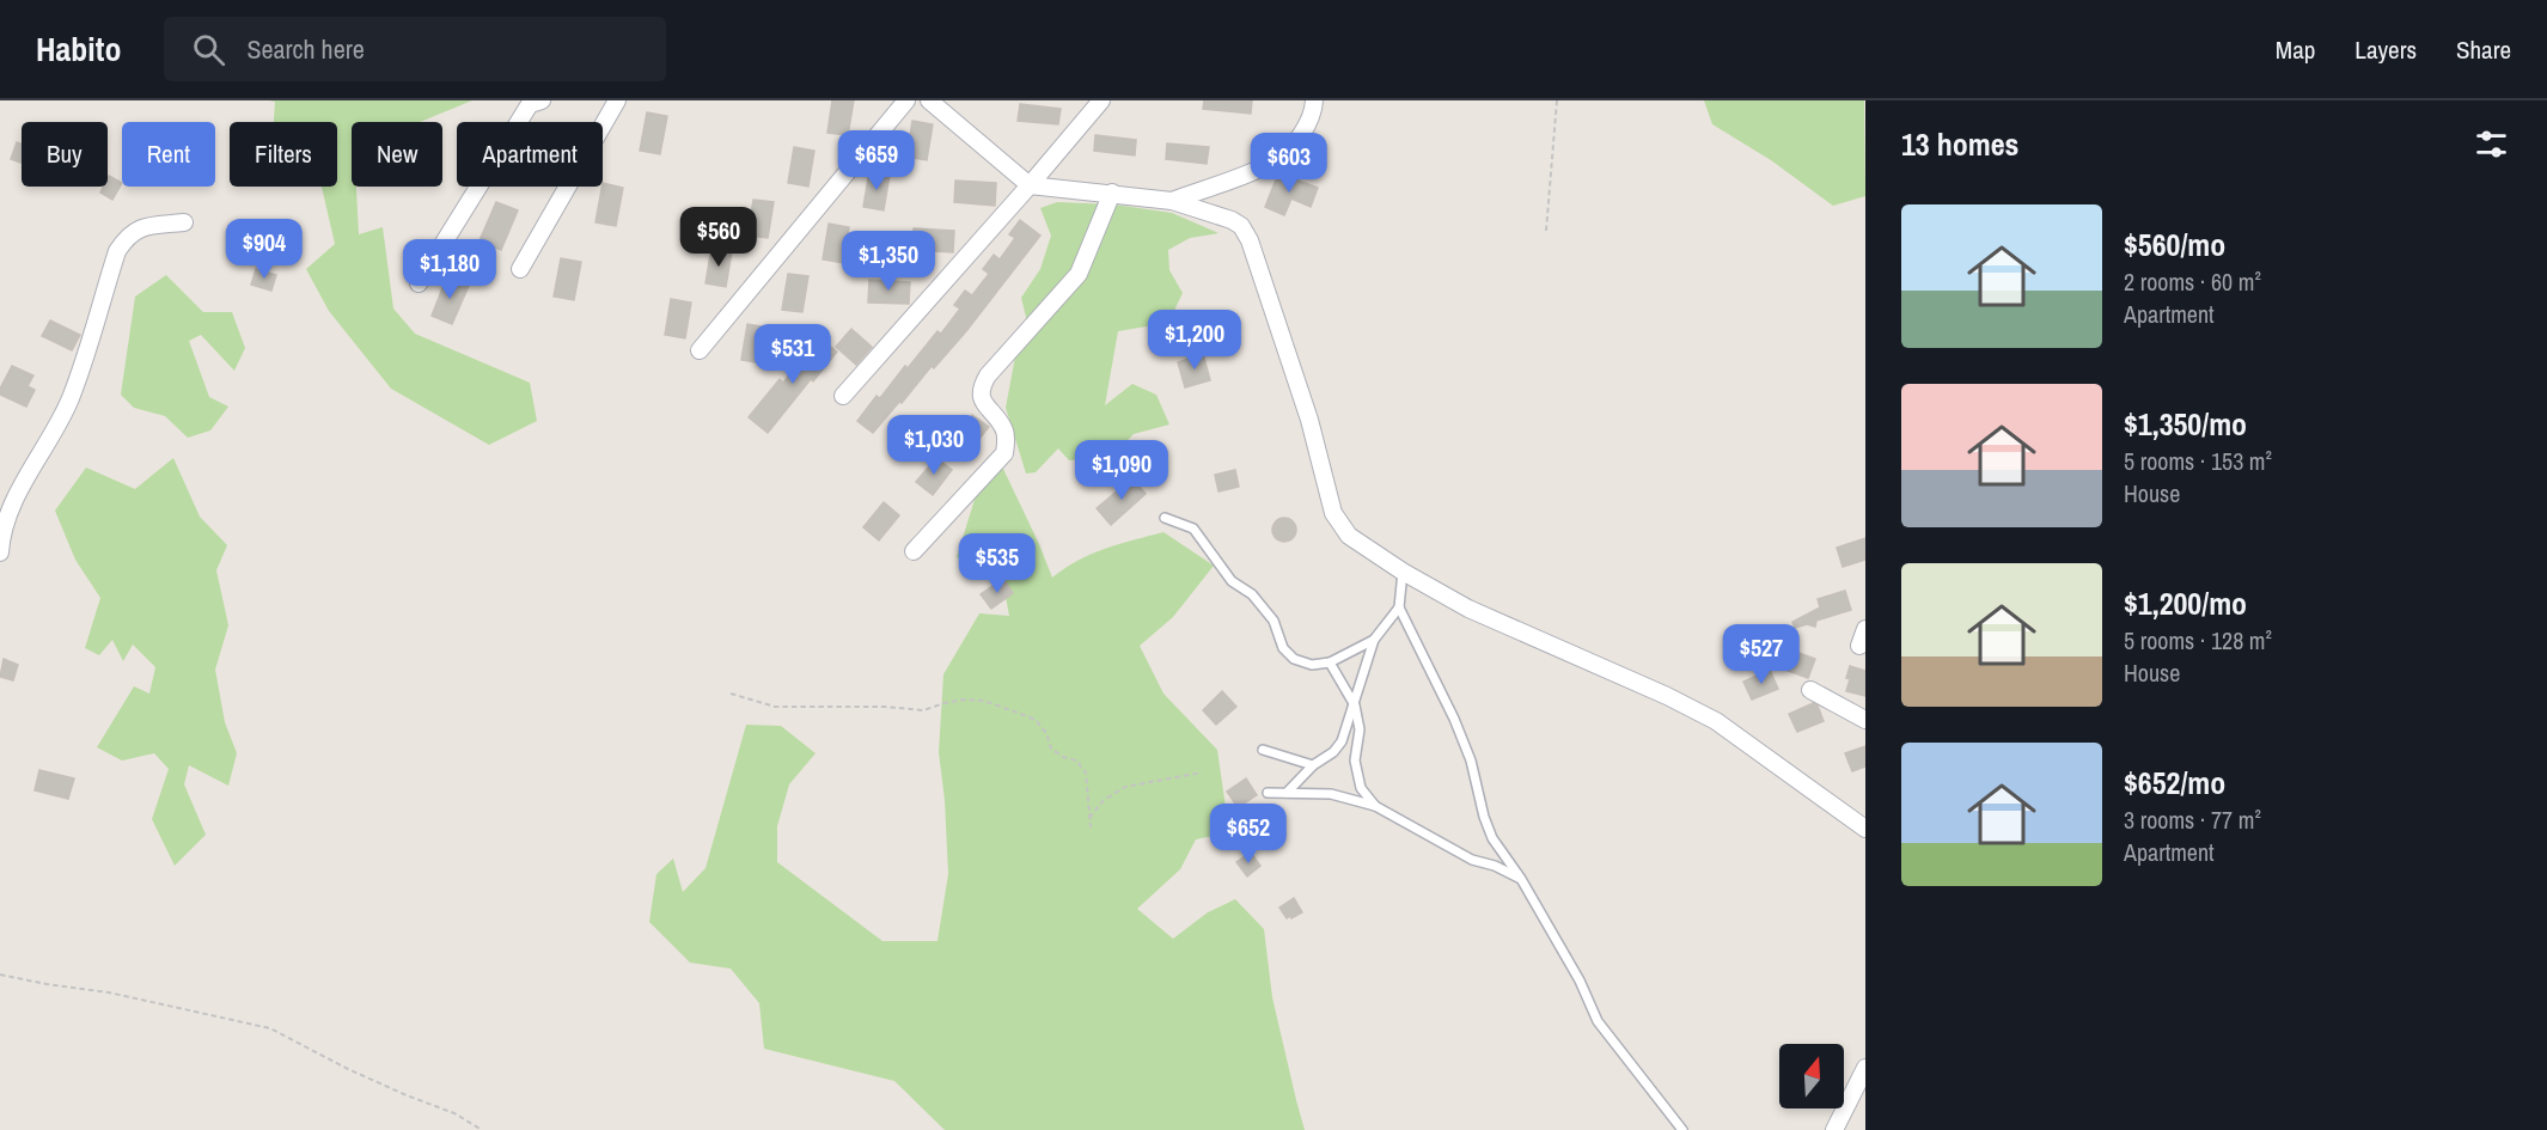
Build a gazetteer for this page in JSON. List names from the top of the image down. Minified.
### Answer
{"north":"top","page":{"header":"Habito","search":"Search here","nav":["Map","Layers","Share"],"heading":"13 homes","chip":["Buy","Rent","Filters","New","Apartment"],"price":["$659","$603","$560","$904","$1,350","$1,180","$1,200","$531","$1,030","$1,090","$535","$527","$652"],"list":[{"name":"$560/mo","note":"2 rooms · 60 m² · Apartment"},{"name":"$1,350/mo","note":"5 rooms · 153 m² · House"},{"name":"$1,200/mo","note":"5 rooms · 128 m² · House"},{"name":"$652/mo","note":"3 rooms · 77 m² · Apartment"}]}}
